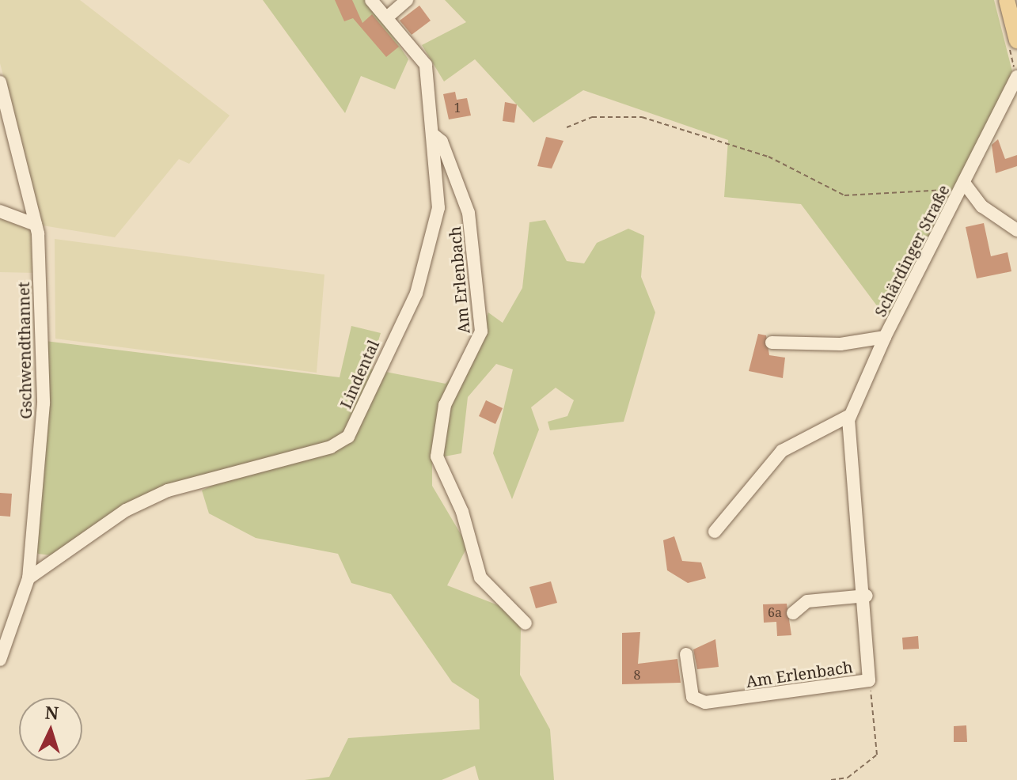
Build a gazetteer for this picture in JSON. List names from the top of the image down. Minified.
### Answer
{"streets":{"street":["Schärdinger Straße","Am Erlenbach","Gschwendthannet","Lindental"]},"crossings":[["Schärdinger Straße","Am Erlenbach"],["Am Erlenbach","Lindental"],["Gschwendthannet","Lindental"]],"house_numbers":["1","6a","8"],"north":"top"}
